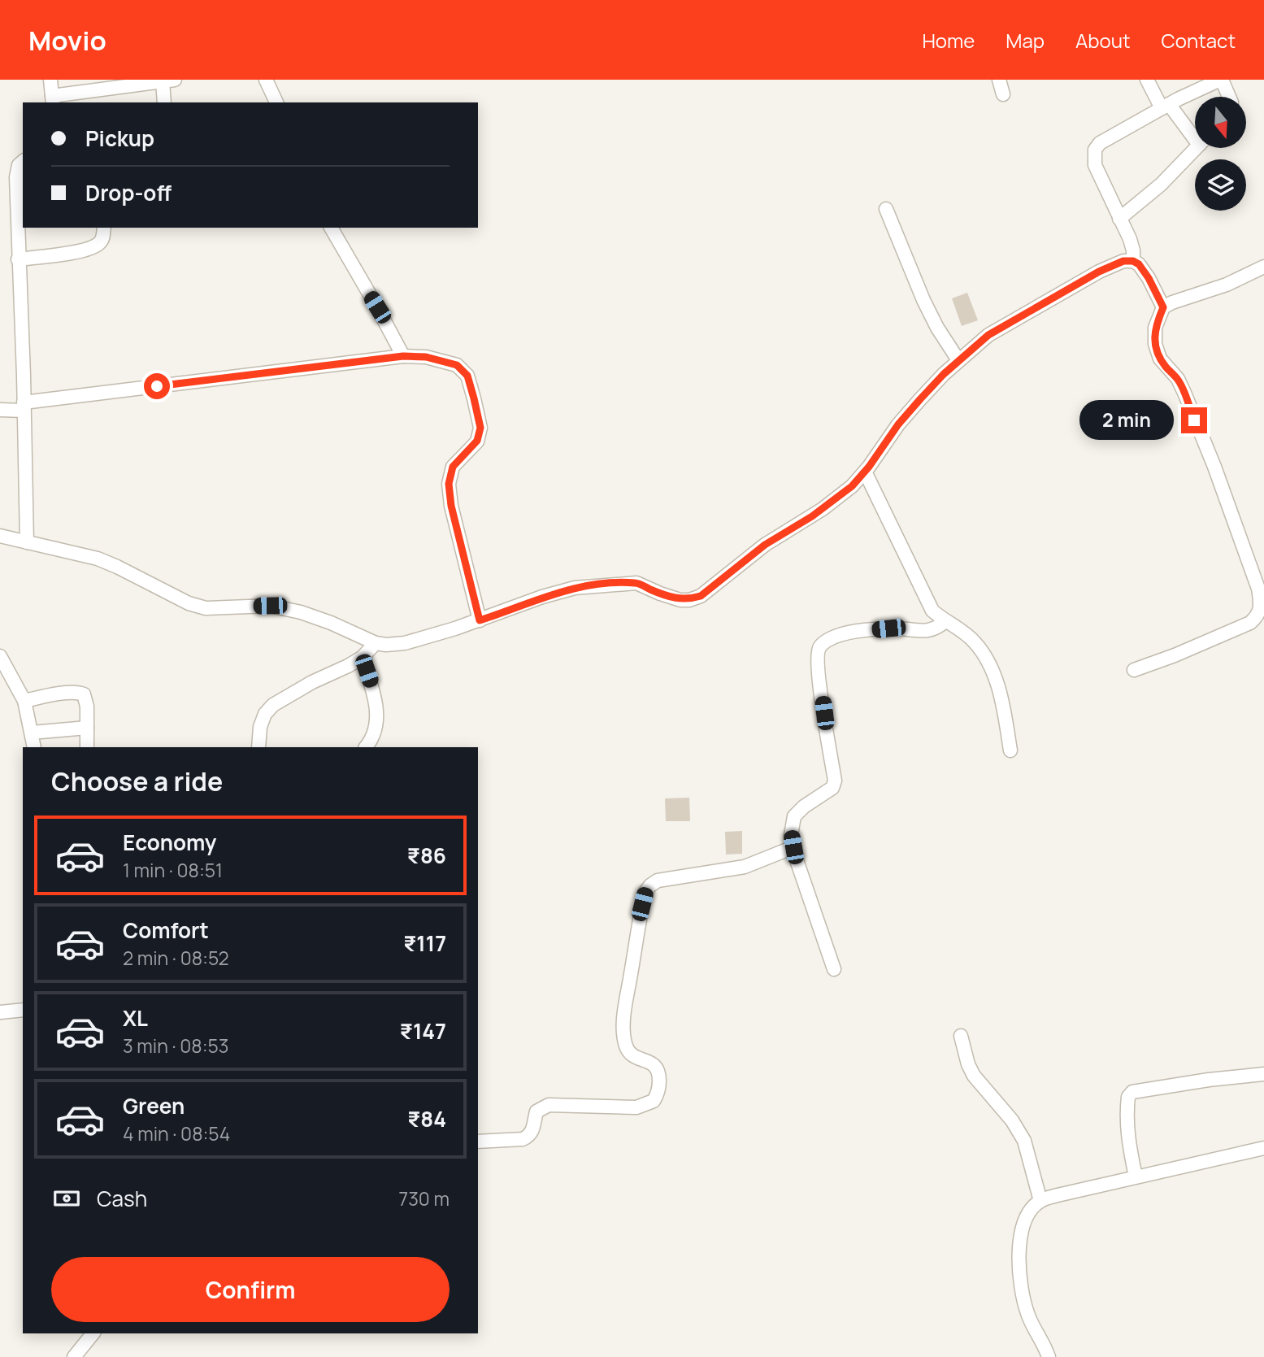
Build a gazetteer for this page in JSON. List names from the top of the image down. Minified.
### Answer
{"north":"bottom","page":{"header":"Movio","nav":["Home","Map","About","Contact"],"banner":["Pickup","Drop-off"],"bubble":"2 min","heading":"Choose a ride","list":[{"name":"Economy","note":"1 min · 08:51","value":"₹86"},{"name":"Comfort","note":"2 min · 08:52","value":"₹117"},{"name":"XL","note":"3 min · 08:53","value":"₹147"},{"name":"Green","note":"4 min · 08:54","value":"₹84"}],"pay":["Cash","730 m"],"buttons":"Confirm"}}
